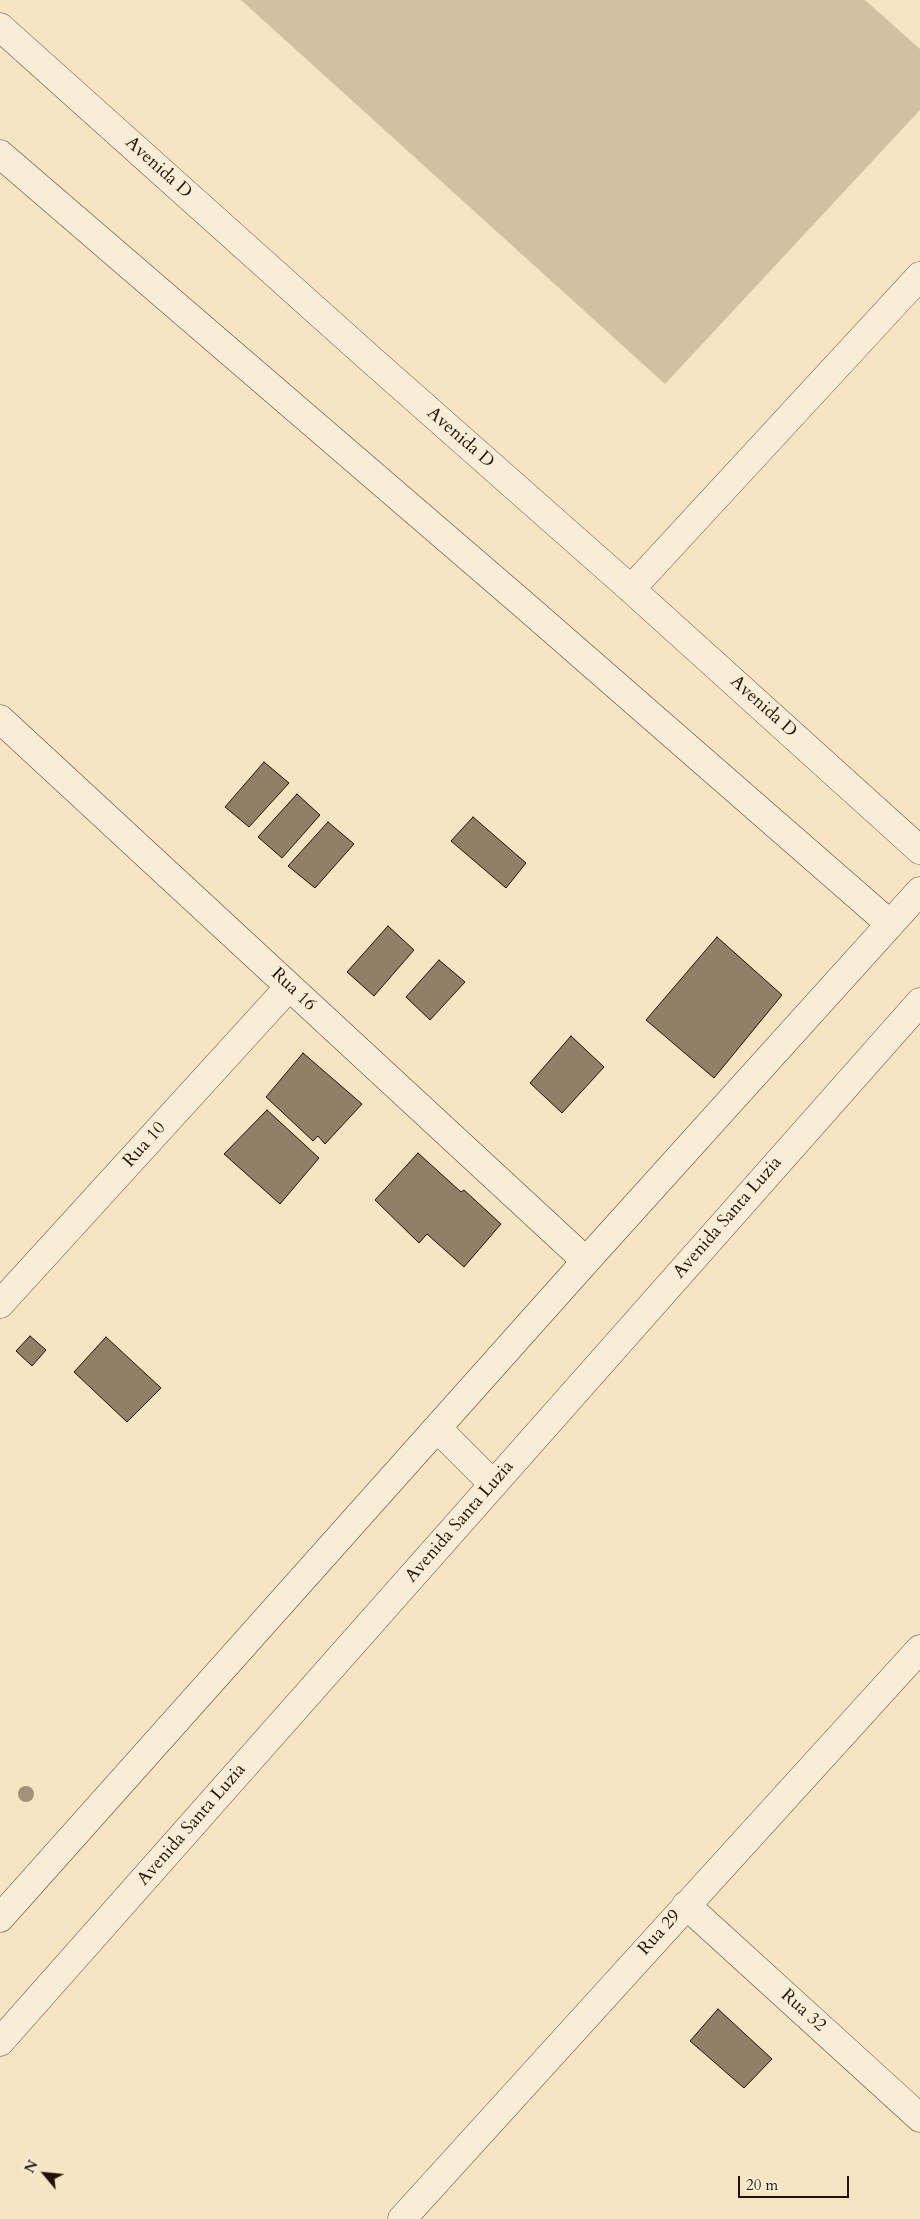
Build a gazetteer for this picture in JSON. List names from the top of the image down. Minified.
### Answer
{"streets":{"street":["Avenida D","Rua 16","Rua 10","Avenida Santa Luzia","Rua 29","Rua 32"]},"crossings":[["Rua 16","Rua 10"],["Rua 29","Rua 32"]],"scale_bar":"20 m","north":"top left"}
